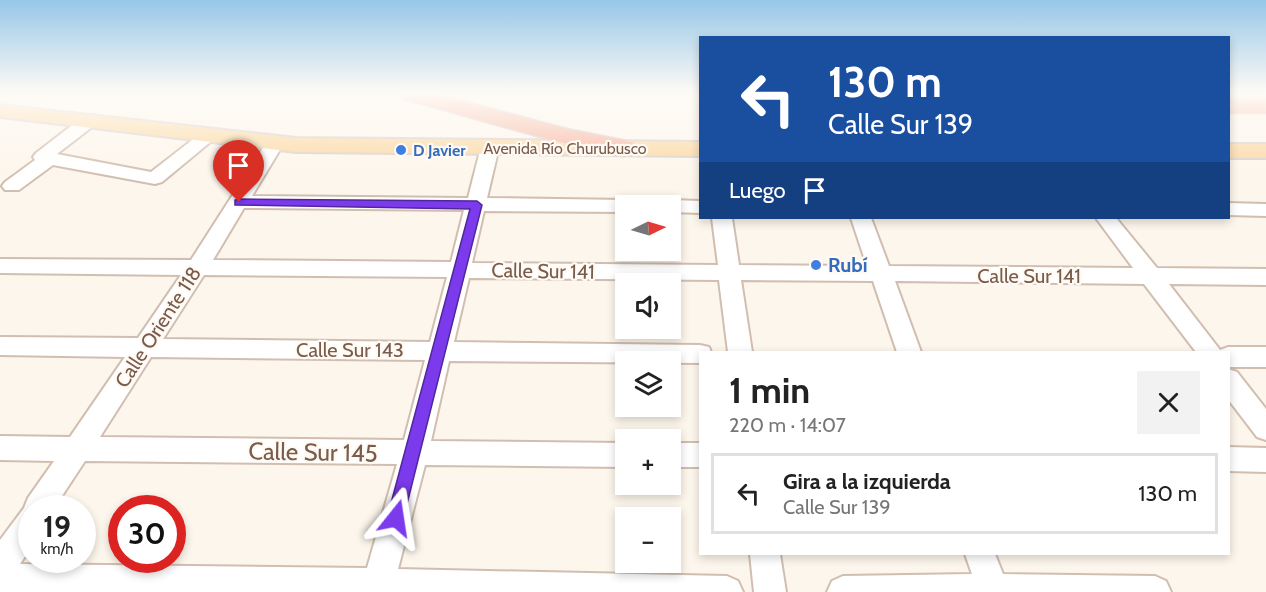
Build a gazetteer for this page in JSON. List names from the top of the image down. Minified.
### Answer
{"streets":{"main road":["Avenida Río Churubusco"],"street":["Calle Sur 141","Calle Oriente 118","Calle Sur 143","Calle Sur 145"]},"crossings":[["Avenida Río Churubusco","Calle Oriente 118"],["Calle Sur 141","Calle Oriente 118"],["Calle Oriente 118","Calle Sur 143"],["Calle Oriente 118","Calle Sur 145"]],"places":["D Javier","Rubí"],"north":"right","page":{"turn":["130 m","Calle Sur 139"],"then":"Luego","map_buttons":["+","−"],"heading":["1 min","220 m · 14:07"],"list":[{"name":"Gira a la izquierda","note":"Calle Sur 139","value":"130 m"}],"speed":"19 km/h","limit":"30"}}
